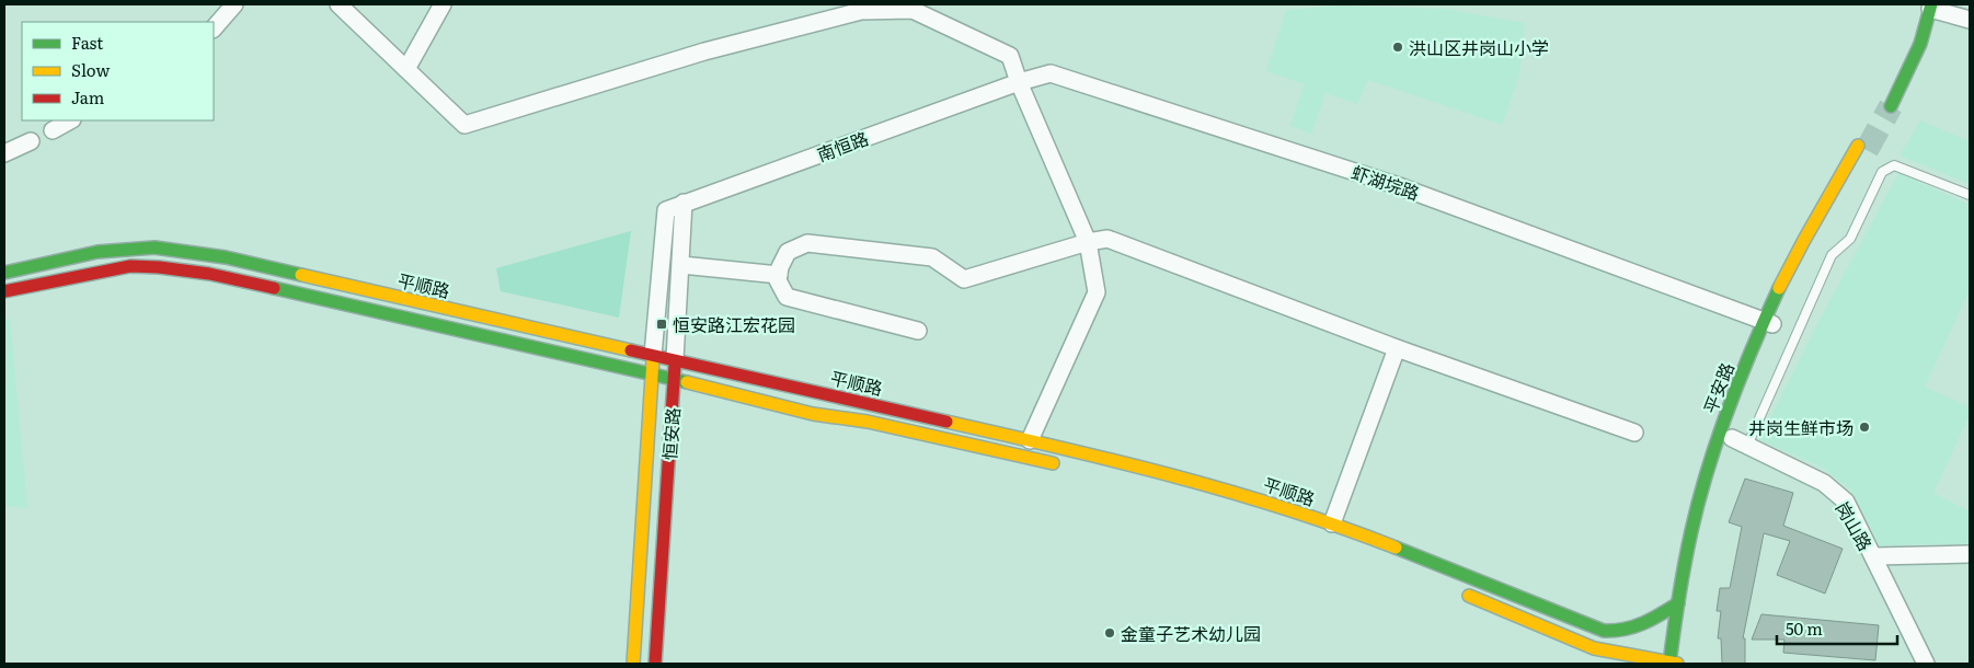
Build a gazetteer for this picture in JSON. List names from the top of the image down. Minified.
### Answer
{"streets":{"main road":["平顺路","平安路","恒安路"],"street":["南恒路","虾湖垸路","岗山路"]},"crossings":[["南恒路","虾湖垸路"],["南恒路","恒安路"],["虾湖垸路","平安路"],["平顺路","平安路"],["平顺路","恒安路"]],"places":{"other":["洪山区井岗山小学","井岗生鲜市场","金童子艺术幼儿园"],"transit":["恒安路江宏花园"]},"legend":["Fast","Slow","Jam"],"scale_bar":"50 m"}
